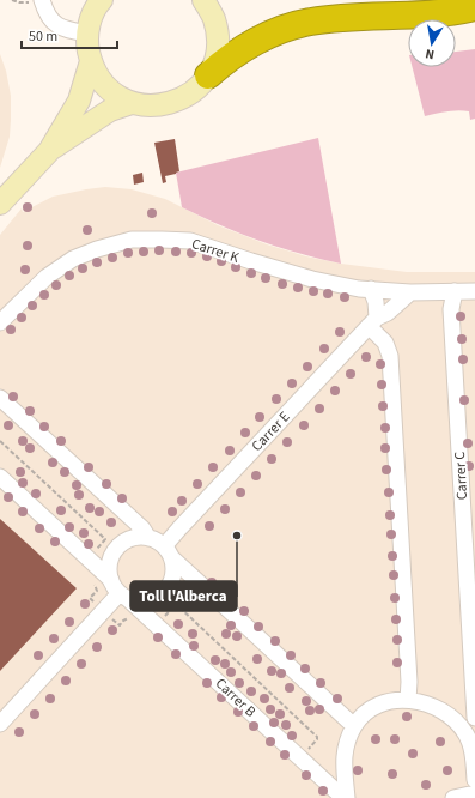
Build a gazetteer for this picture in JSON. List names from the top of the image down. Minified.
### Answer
{"streets":{"street":["Carrer K","Carrer E","Carrer C","Carrer B"]},"crossings":[["Carrer K","Carrer E"],["Carrer K","Carrer C"],["Carrer E","Carrer B"]],"places":["Toll l'Alberca"],"scale_bar":"50 m","north":"bottom"}
